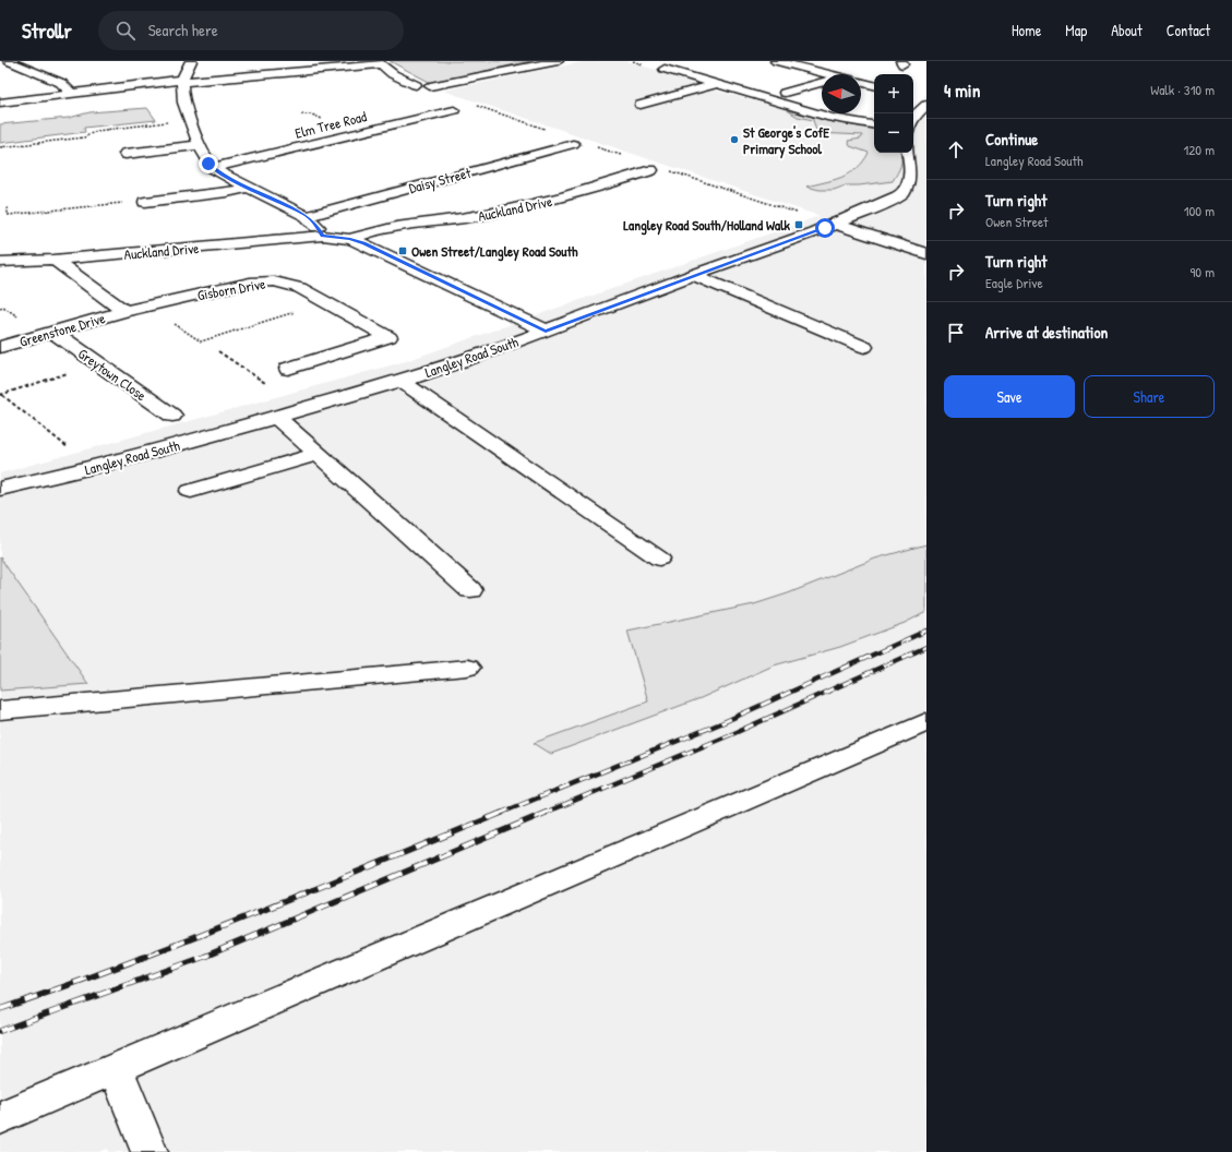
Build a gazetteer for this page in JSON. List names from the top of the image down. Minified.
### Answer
{"streets":{"street":["Elm Tree Road","Daisy Street","Auckland Drive","Gisborn Drive","Greenstone Drive","Langley Road South","Greytown Close"]},"crossings":[["Gisborn Drive","Greenstone Drive"],["Greenstone Drive","Greytown Close"]],"places":{"other":["St George's CofE Primary School"],"transit":["Langley Road South/Holland Walk","Owen Street/Langley Road South"]},"north":"left","page":{"header":"Strollr","search":"Search here","nav":["Home","Map","About","Contact"],"heading":["4 min","Walk · 310 m"],"map_buttons":["+","−"],"list":[["Continue","Langley Road South","120 m"],["Turn right","Owen Street","100 m"],["Turn right","Eagle Drive","90 m"],"Arrive at destination"],"buttons":["Save","Share"]}}
